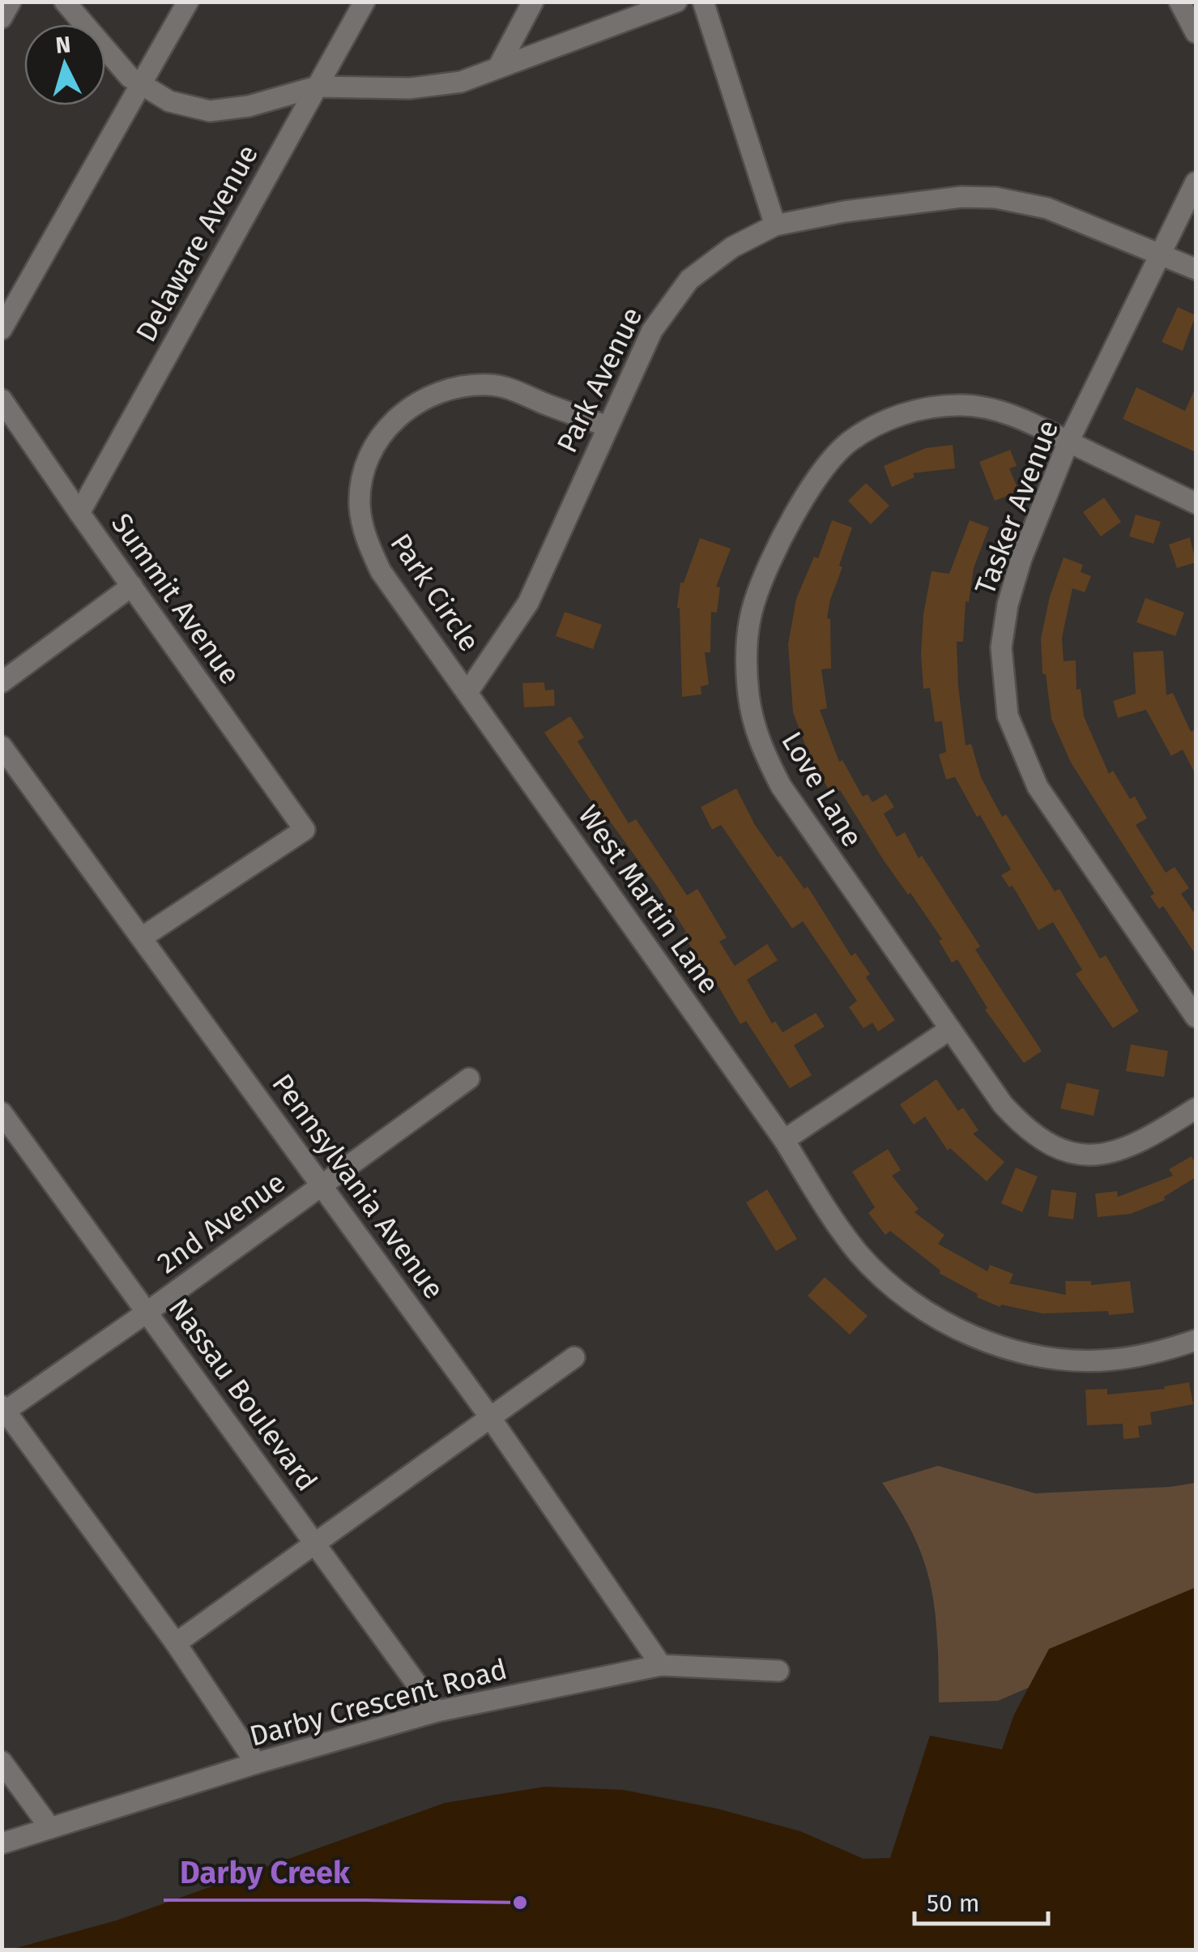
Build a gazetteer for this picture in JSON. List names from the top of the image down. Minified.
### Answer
{"streets":{"street":["Delaware Avenue","Park Avenue","Tasker Avenue","Park Circle","Summit Avenue","Love Lane","West Martin Lane","Pennsylvania Avenue","2nd Avenue","Nassau Boulevard","Darby Crescent Road"]},"crossings":[["Delaware Avenue","Summit Avenue"],["Park Avenue","Tasker Avenue"],["Park Avenue","Park Circle"],["Park Avenue","West Martin Lane"],["Tasker Avenue","Love Lane"],["Park Circle","West Martin Lane"],["Summit Avenue","Pennsylvania Avenue"],["Pennsylvania Avenue","2nd Avenue"],["Pennsylvania Avenue","Darby Crescent Road"],["2nd Avenue","Nassau Boulevard"],["Nassau Boulevard","Darby Crescent Road"]],"places":["Darby Creek"],"scale_bar":"50 m","north":"top"}
